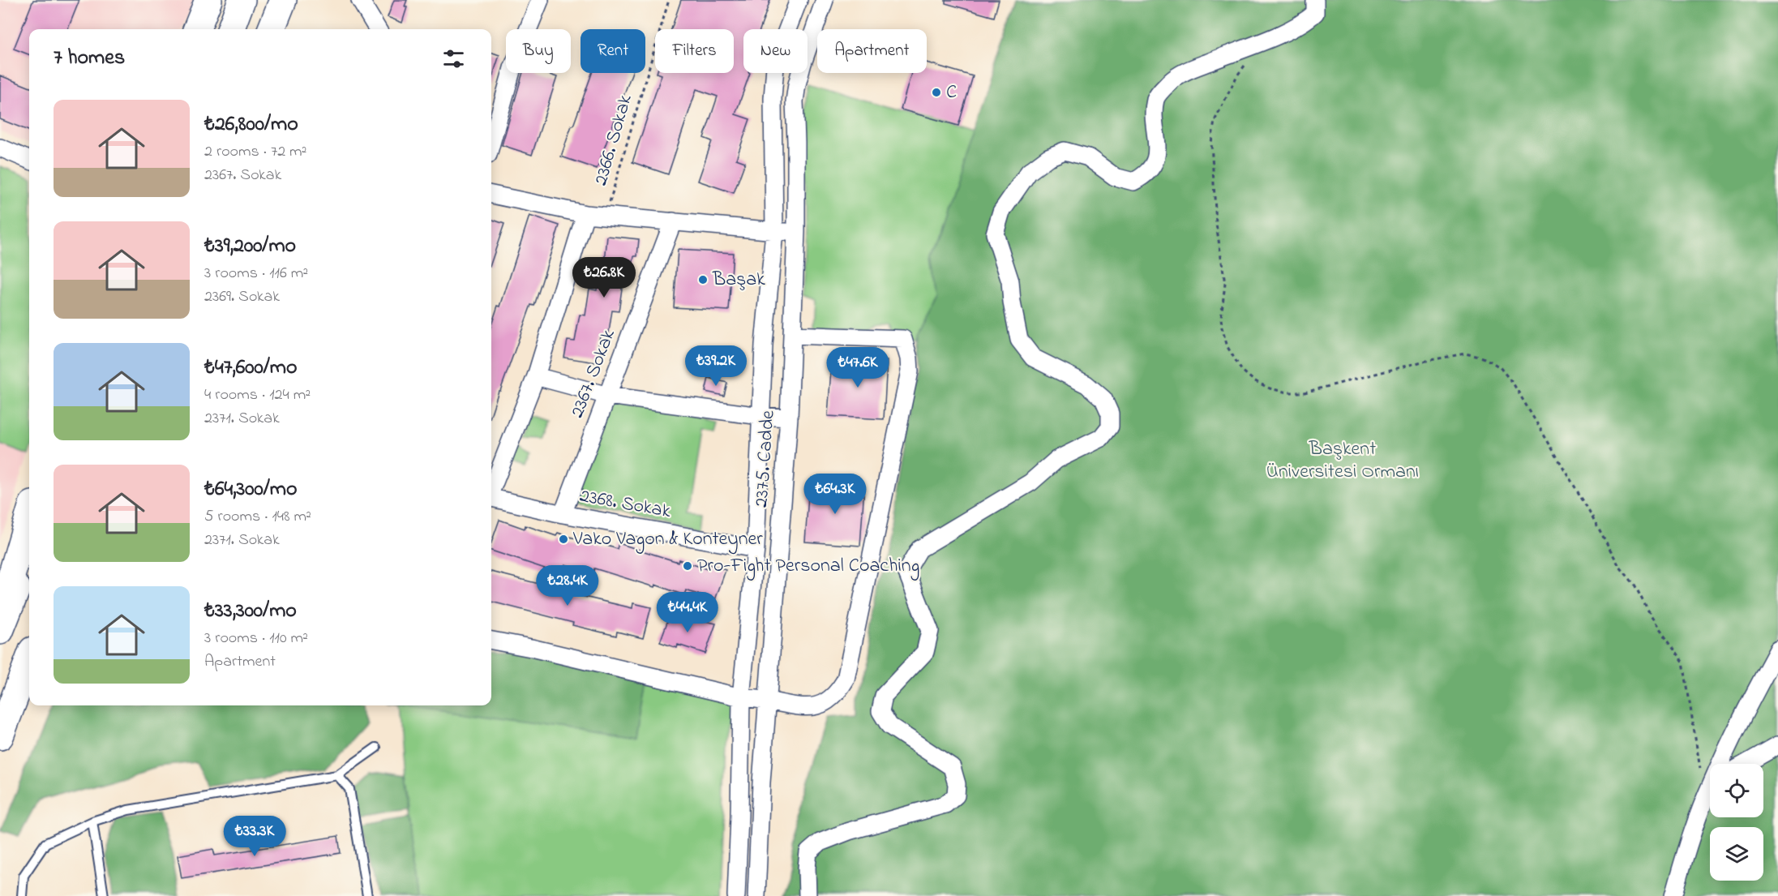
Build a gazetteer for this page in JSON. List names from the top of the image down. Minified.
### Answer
{"streets":{"street":["2367. Sokak","2375. Cadde","2368. Sokak"],"path":["2366. Sokak"]},"crossings":[["2367. Sokak","2368. Sokak"],["2375. Cadde","2368. Sokak"]],"parks":["Başkent Üniversitesi Ormanı"],"places":["C","Başak","Vako Vagon & Konteyner","Pro-Fight Personal Coaching"],"page":{"chip":["Buy","Rent","Filters","New","Apartment"],"heading":"7 homes","list":[{"name":"₺26,800/mo","note":"2 rooms · 72 m² · 2367. Sokak"},{"name":"₺39,200/mo","note":"3 rooms · 116 m² · 2369. Sokak"},{"name":"₺47,600/mo","note":"4 rooms · 124 m² · 2371. Sokak"},{"name":"₺64,300/mo","note":"5 rooms · 148 m² · 2371. Sokak"},{"name":"₺33,300/mo","note":"3 rooms · 110 m² · Apartment"}],"price":["₺26.8K","₺39.2K","₺47.6K","₺64.3K","₺28.4K","₺44.4K","₺33.3K"]}}
